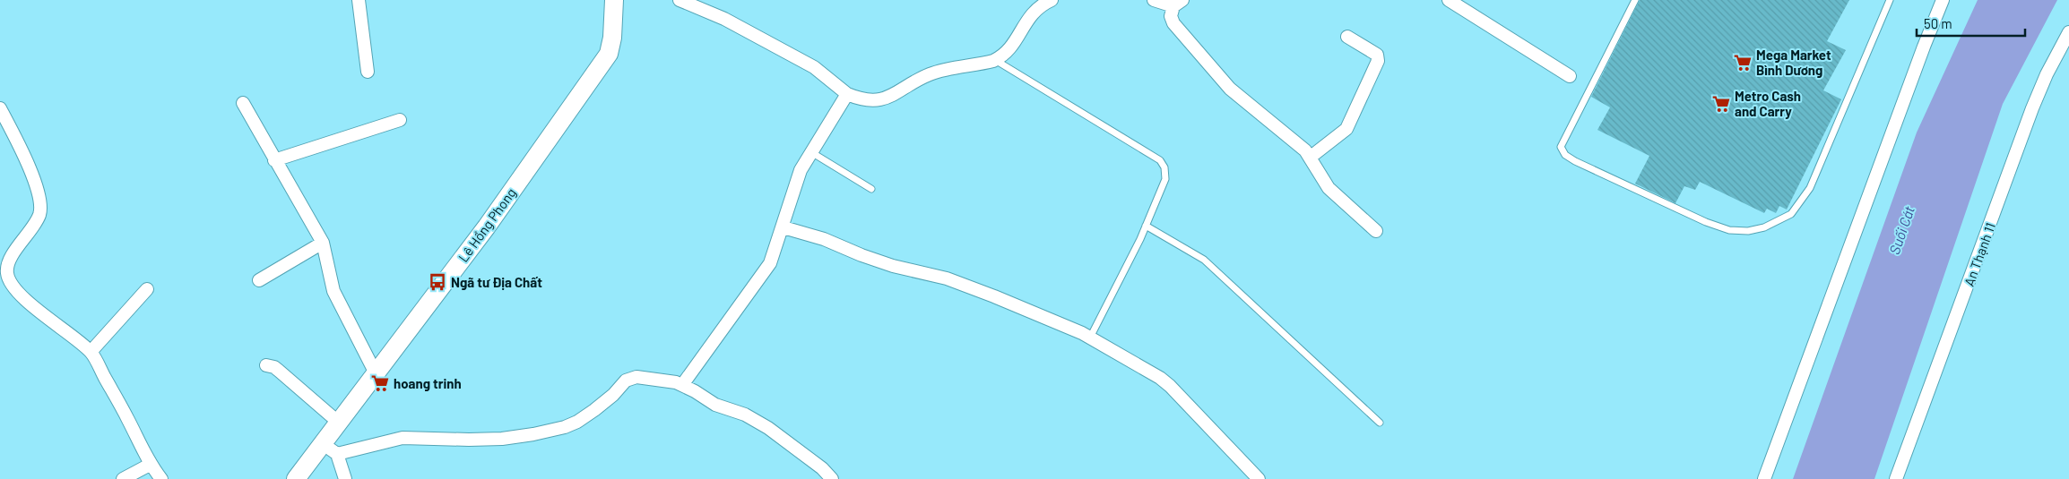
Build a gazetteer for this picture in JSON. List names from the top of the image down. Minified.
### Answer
{"streets":{"street":["Lê Hồng Phong","An Thạnh 11"]},"water":["Suối Cát"],"places":{"supermarket":["Mega Market Bình Dương","Metro Cash and Carry","hoang trinh"],"bus stop":["Ngã tư Địa Chất"]},"scale_bar":"50 m"}
